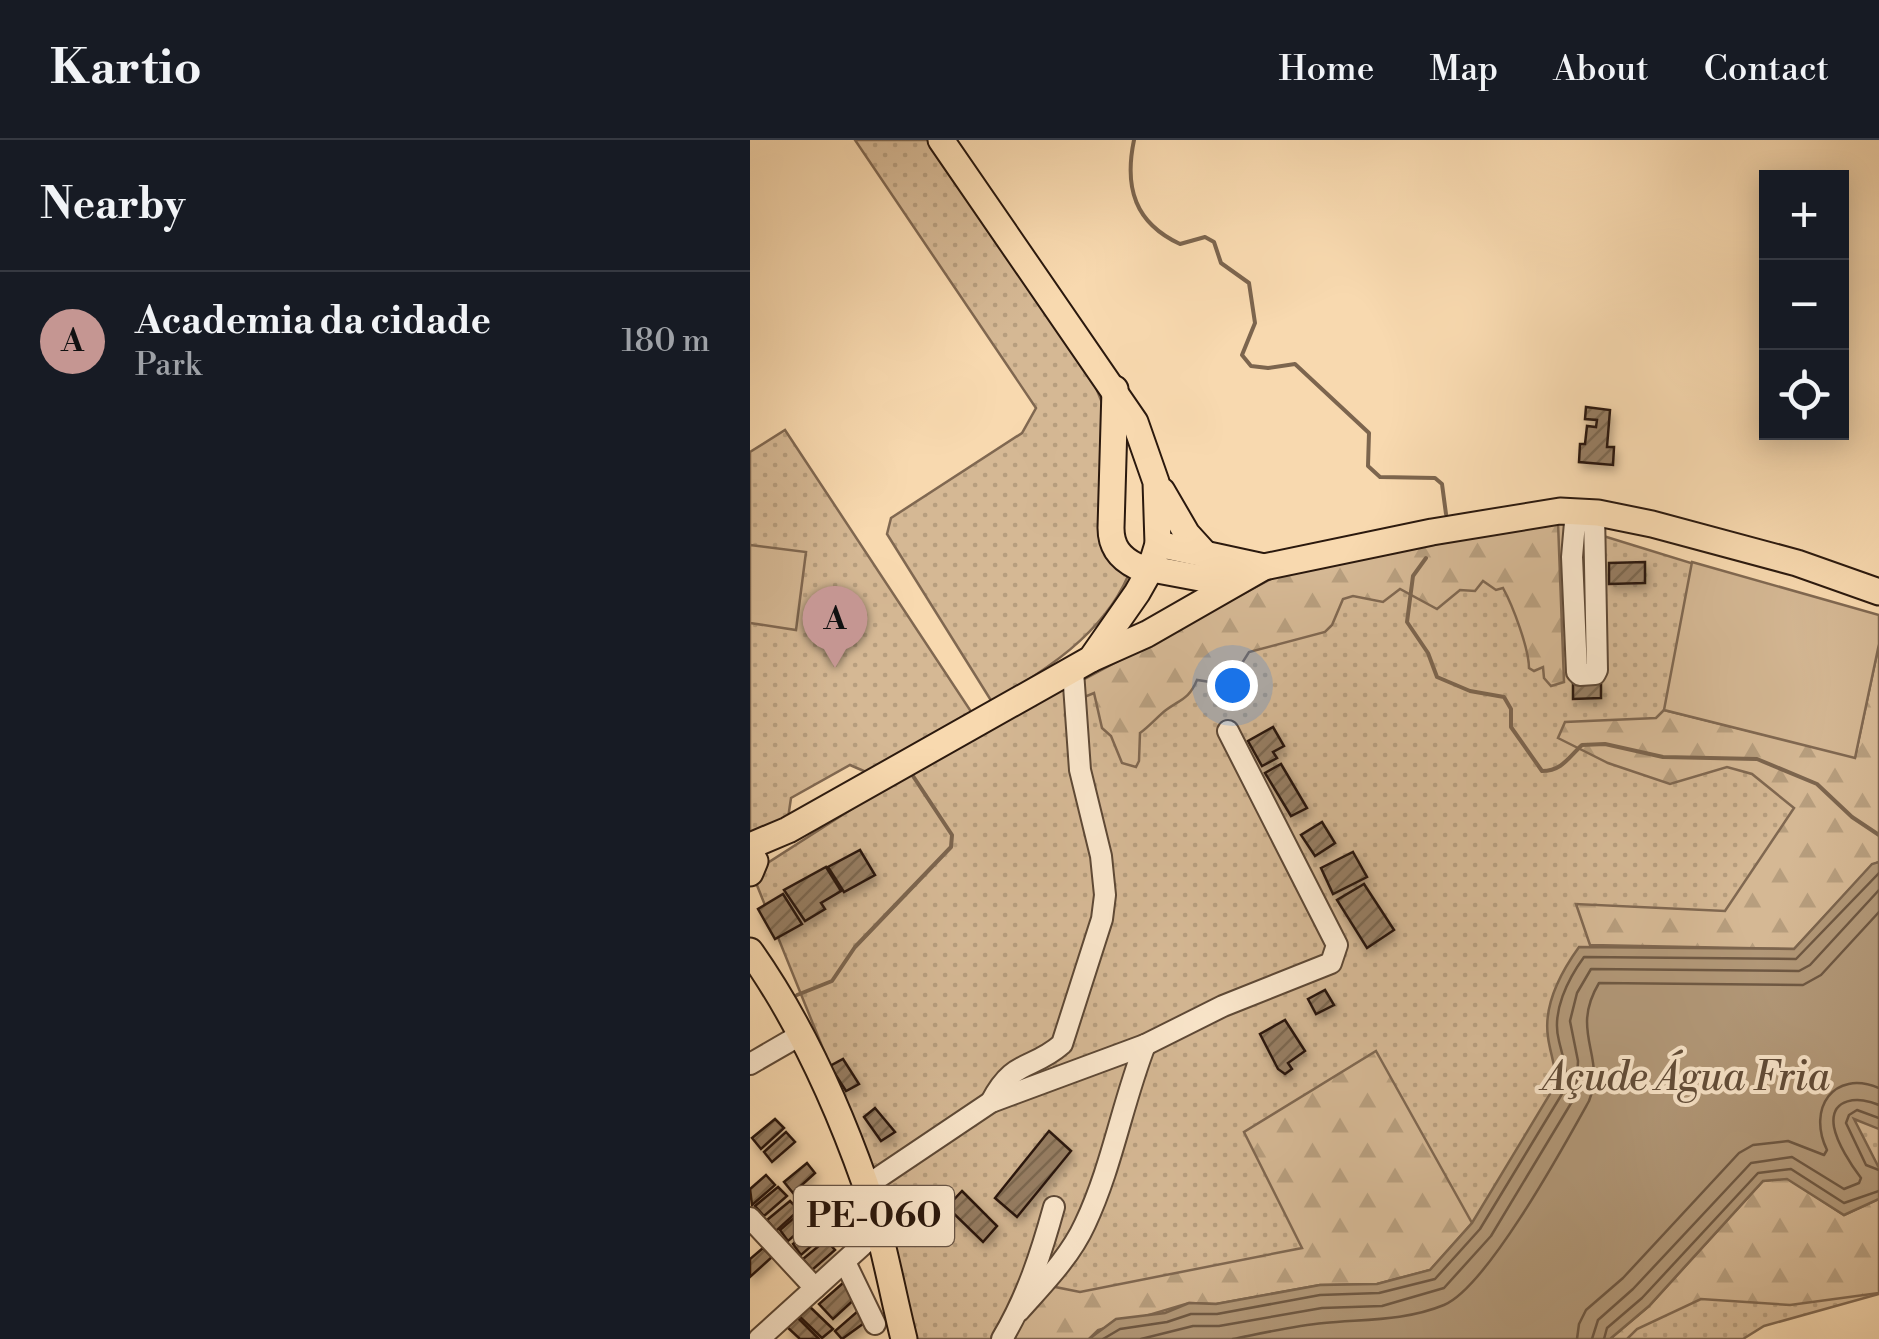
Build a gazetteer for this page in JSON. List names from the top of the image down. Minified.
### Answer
{"streets":{"main road":["PE-060"]},"water":["Açude Água Fria"],"page":{"header":"Kartio","nav":["Home","Map","About","Contact"],"heading":"Nearby","map_buttons":["+","−"],"list":[{"mark":"A","name":"Academia da cidade","note":"Park","value":"180 m"}],"pins":"A"}}
